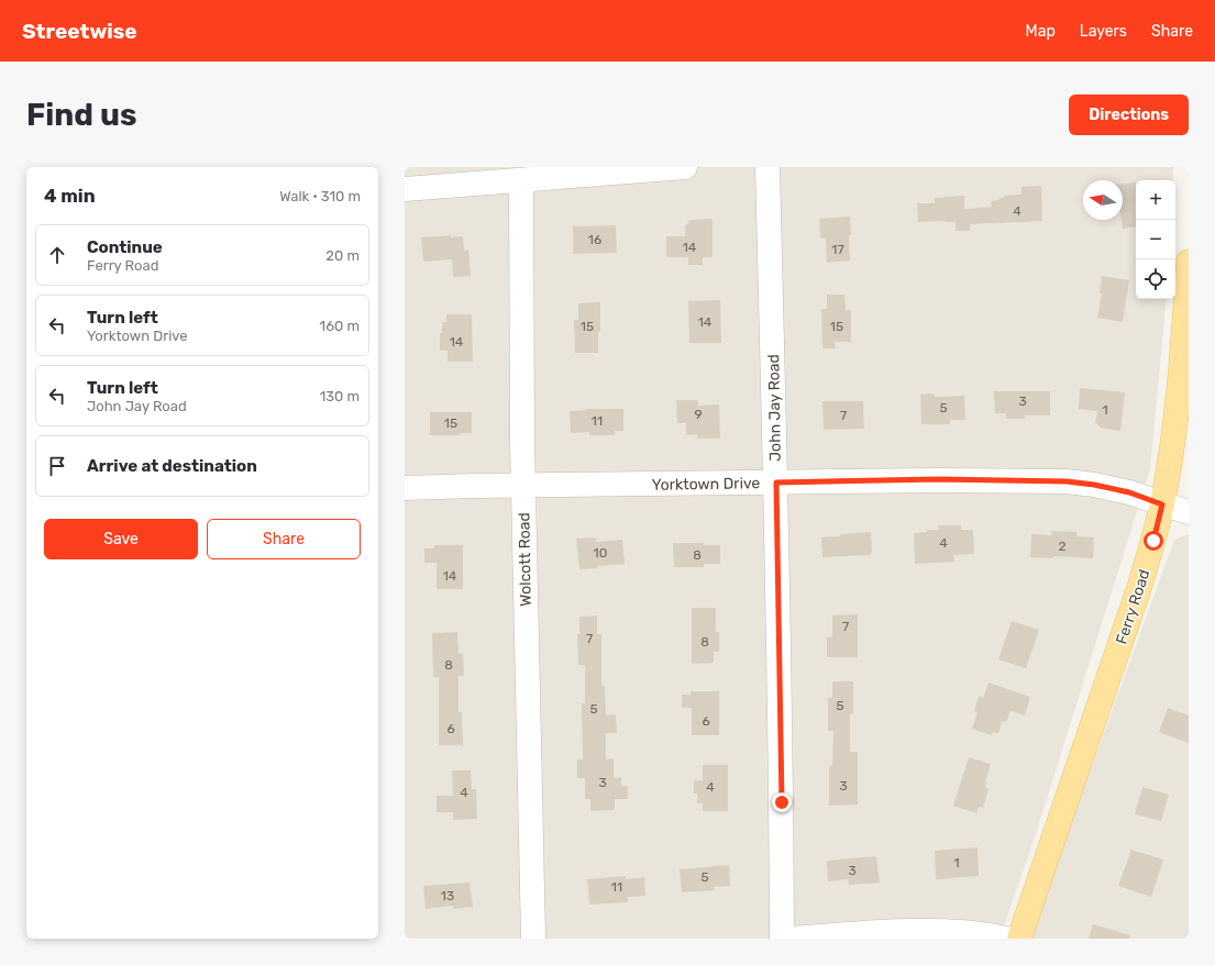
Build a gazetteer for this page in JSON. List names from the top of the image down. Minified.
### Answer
{"streets":{"main road":["Ferry Road"],"street":["John Jay Road","Yorktown Drive","Wolcott Road"]},"crossings":[["John Jay Road","Yorktown Drive"],["Yorktown Drive","Wolcott Road"],["Yorktown Drive","Ferry Road"]],"house_numbers":["4","16","14","17","14","15","15","14","3","5","1","9","7","11","15","4","2","10","8","14","7","7","8","8","5","5","6","6","3","3","4","4","1","3","5","11","13"],"north":"left","page":{"header":"Streetwise","nav":["Map","Layers","Share"],"buttons":["Directions",["Save","Share"]],"title":"Find us","heading":["4 min","Walk · 310 m"],"map_buttons":["+","−"],"list":[["Continue","Ferry Road","20 m"],["Turn left","Yorktown Drive","160 m"],["Turn left","John Jay Road","130 m"],"Arrive at destination"]}}
